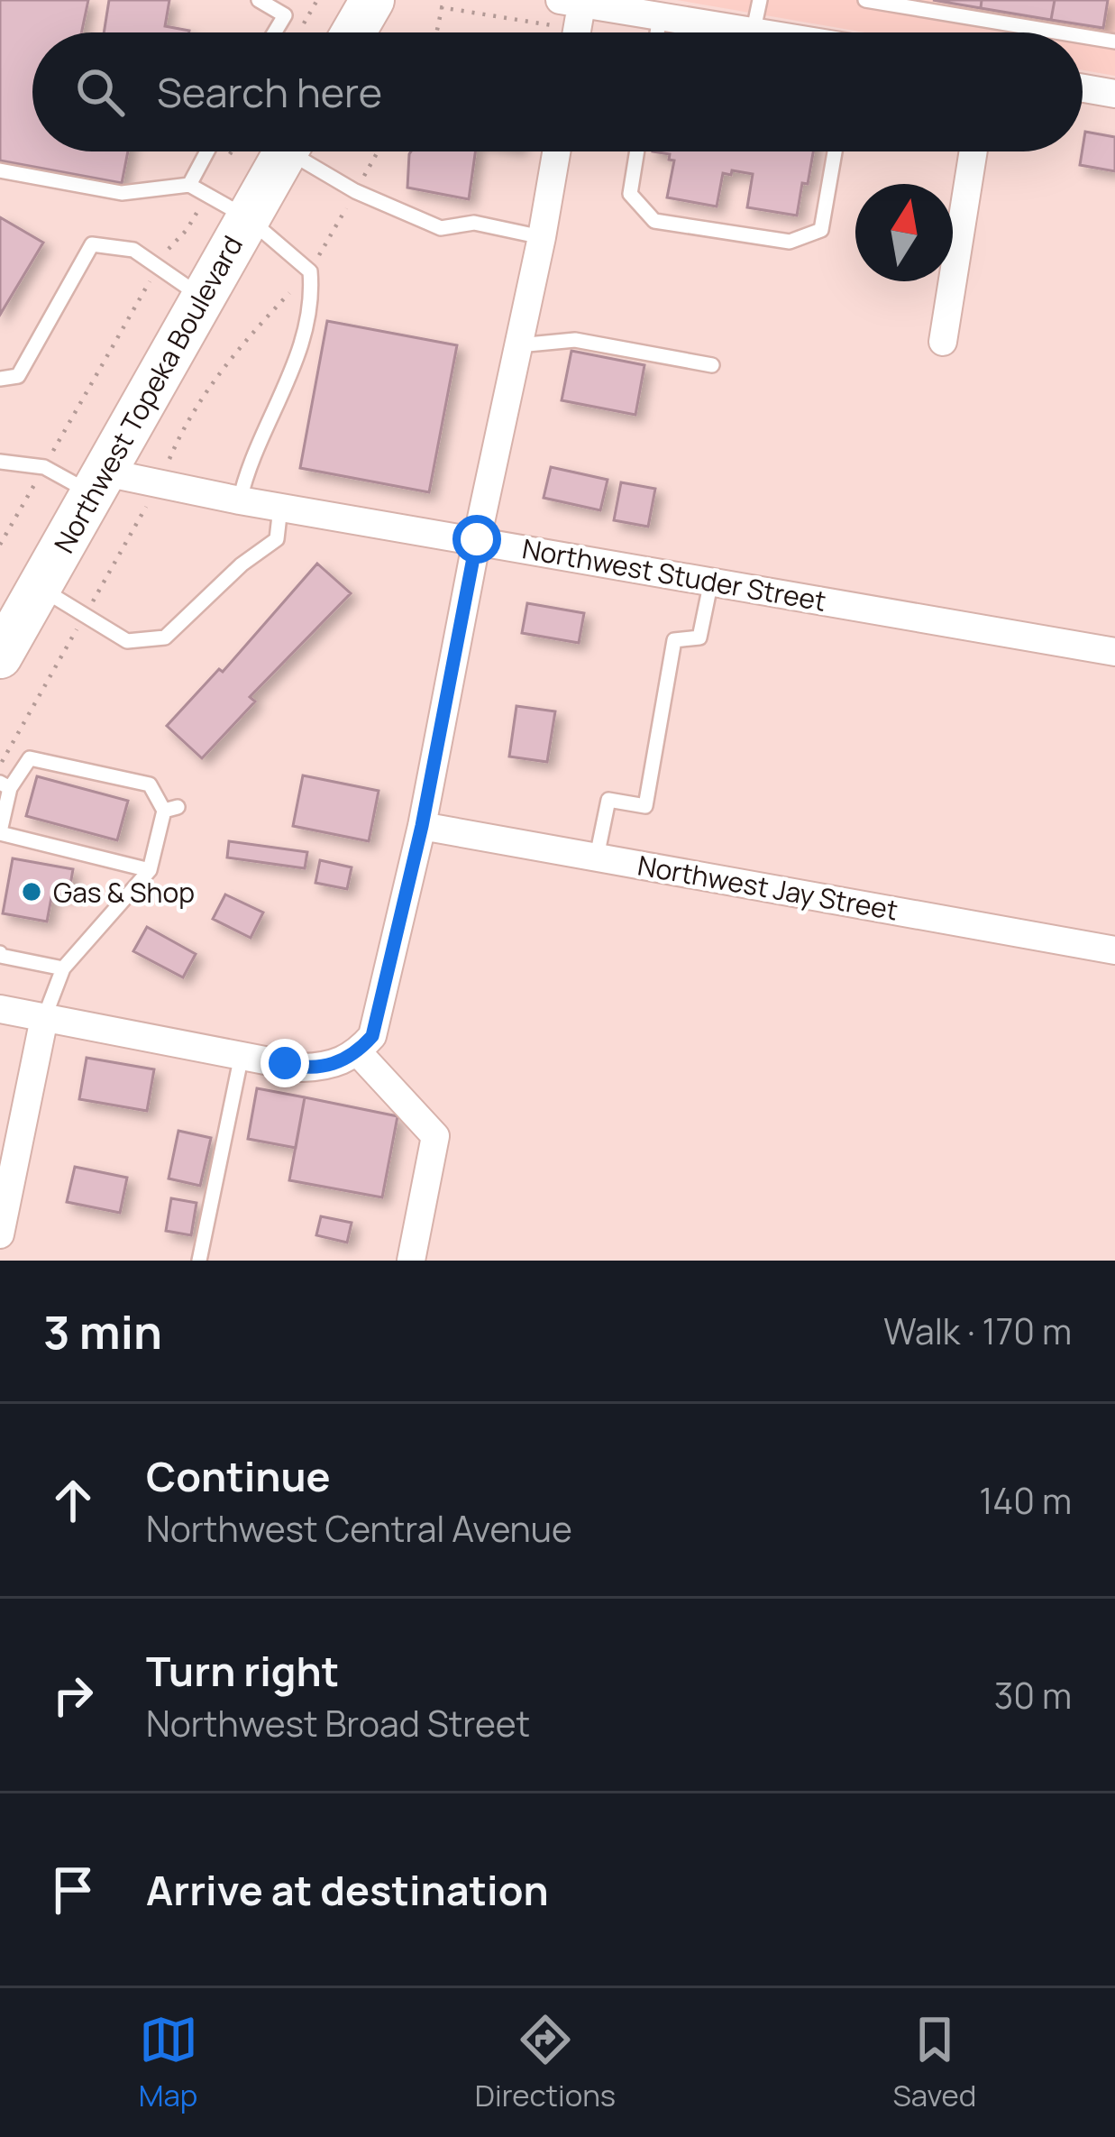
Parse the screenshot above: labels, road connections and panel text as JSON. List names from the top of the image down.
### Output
{
  "streets": {
    "main road": ["Northwest Topeka Boulevard"],
    "street": ["Northwest Studer Street", "Northwest Jay Street"]
  },
  "crossings": [
    ["Northwest Topeka Boulevard", "Northwest Studer Street"]
  ],
  "places": ["Gas & Shop"],
  "north": "top",
  "page": {
    "search": "Search here",
    "heading": ["3 min", "Walk · 170 m"],
    "list": [
      ["Continue", "Northwest Central Avenue", "140 m"],
      ["Turn right", "Northwest Broad Street", "30 m"],
      "Arrive at destination"
    ],
    "nav": ["Map", "Directions", "Saved"]
  }
}
